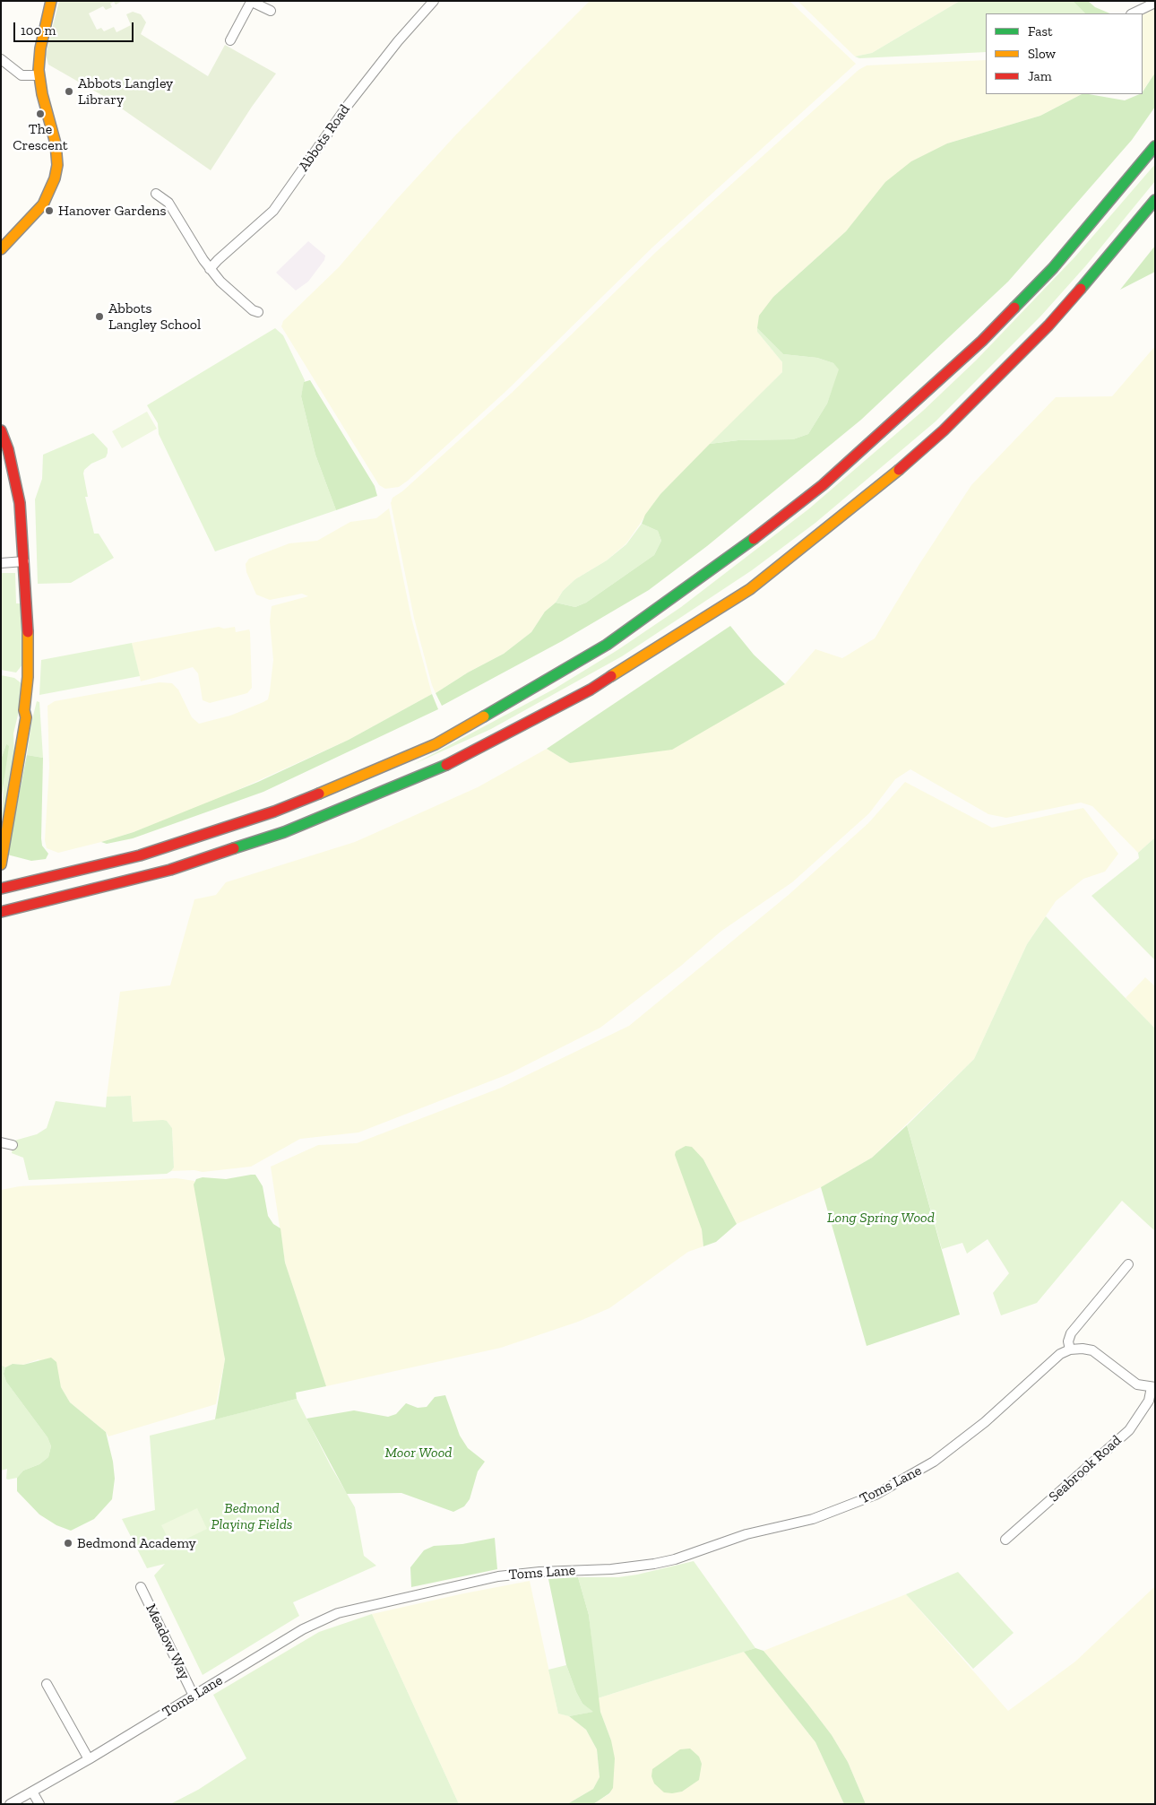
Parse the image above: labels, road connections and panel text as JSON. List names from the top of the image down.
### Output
{
  "streets": {
    "street": [
      "Abbots Road",
      "Seabrook Road",
      "Toms Lane",
      "Meadow Way"
    ]
  },
  "crossings": [
    ["Toms Lane", "Meadow Way"]
  ],
  "parks": ["Long Spring Wood", "Moor Wood", "Bedmond Playing Fields"],
  "places": [
    "Abbots Langley Library",
    "The Crescent",
    "Hanover Gardens",
    "Abbots Langley School",
    "Bedmond Academy"
  ],
  "legend": ["Fast", "Slow", "Jam"],
  "scale_bar": "100 m"
}
